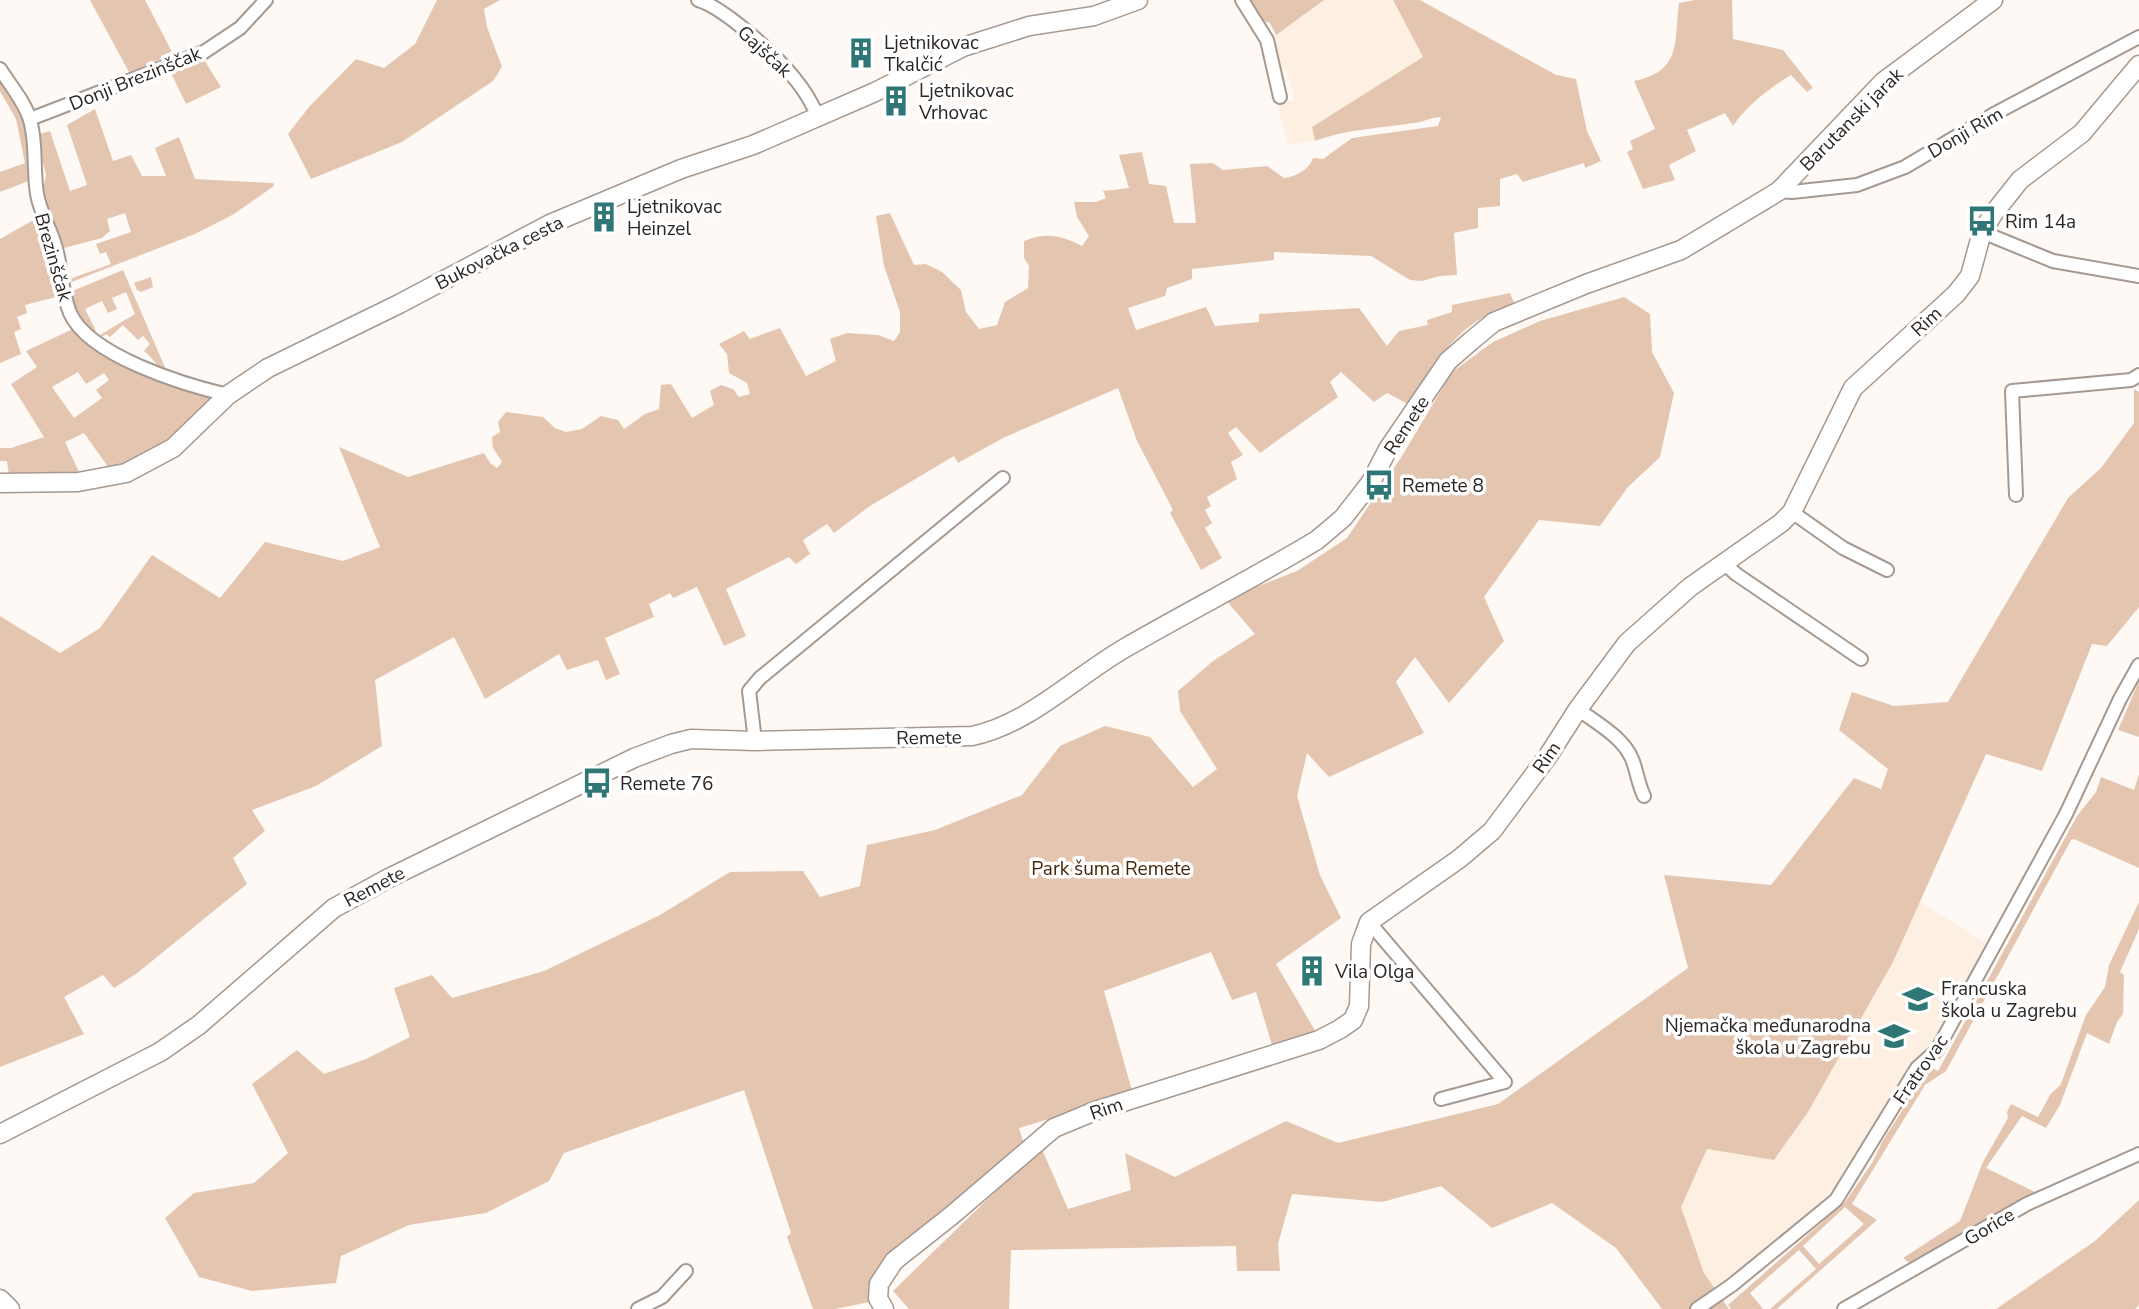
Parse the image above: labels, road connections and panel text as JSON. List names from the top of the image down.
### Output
{
  "streets": {
    "street": [
      "Gajščak",
      "Donji Brezinščak",
      "Barutanski jarak",
      "Donji Rim",
      "Bukovačka cesta",
      "Brezinščak",
      "Rim",
      "Remete",
      "Fratrovac",
      "Gorice"
    ]
  },
  "crossings": [
    ["Gajščak", "Bukovačka cesta"],
    ["Donji Brezinščak", "Brezinščak"],
    ["Barutanski jarak", "Donji Rim"],
    ["Barutanski jarak", "Remete"],
    ["Donji Rim", "Remete"],
    ["Bukovačka cesta", "Brezinščak"]
  ],
  "parks": ["Park šuma Remete"],
  "places": {
    "building": [
      "Ljetnikovac Tkalčić",
      "Ljetnikovac Vrhovac",
      "Ljetnikovac Heinzel",
      "Vila Olga"
    ],
    "bus stop": ["Rim 14a", "Remete 8", "Remete 76"],
    "school or university": ["Francuska škola u Zagrebu", "Njemačka međunarodna škola u Zagrebu"]
  }
}
